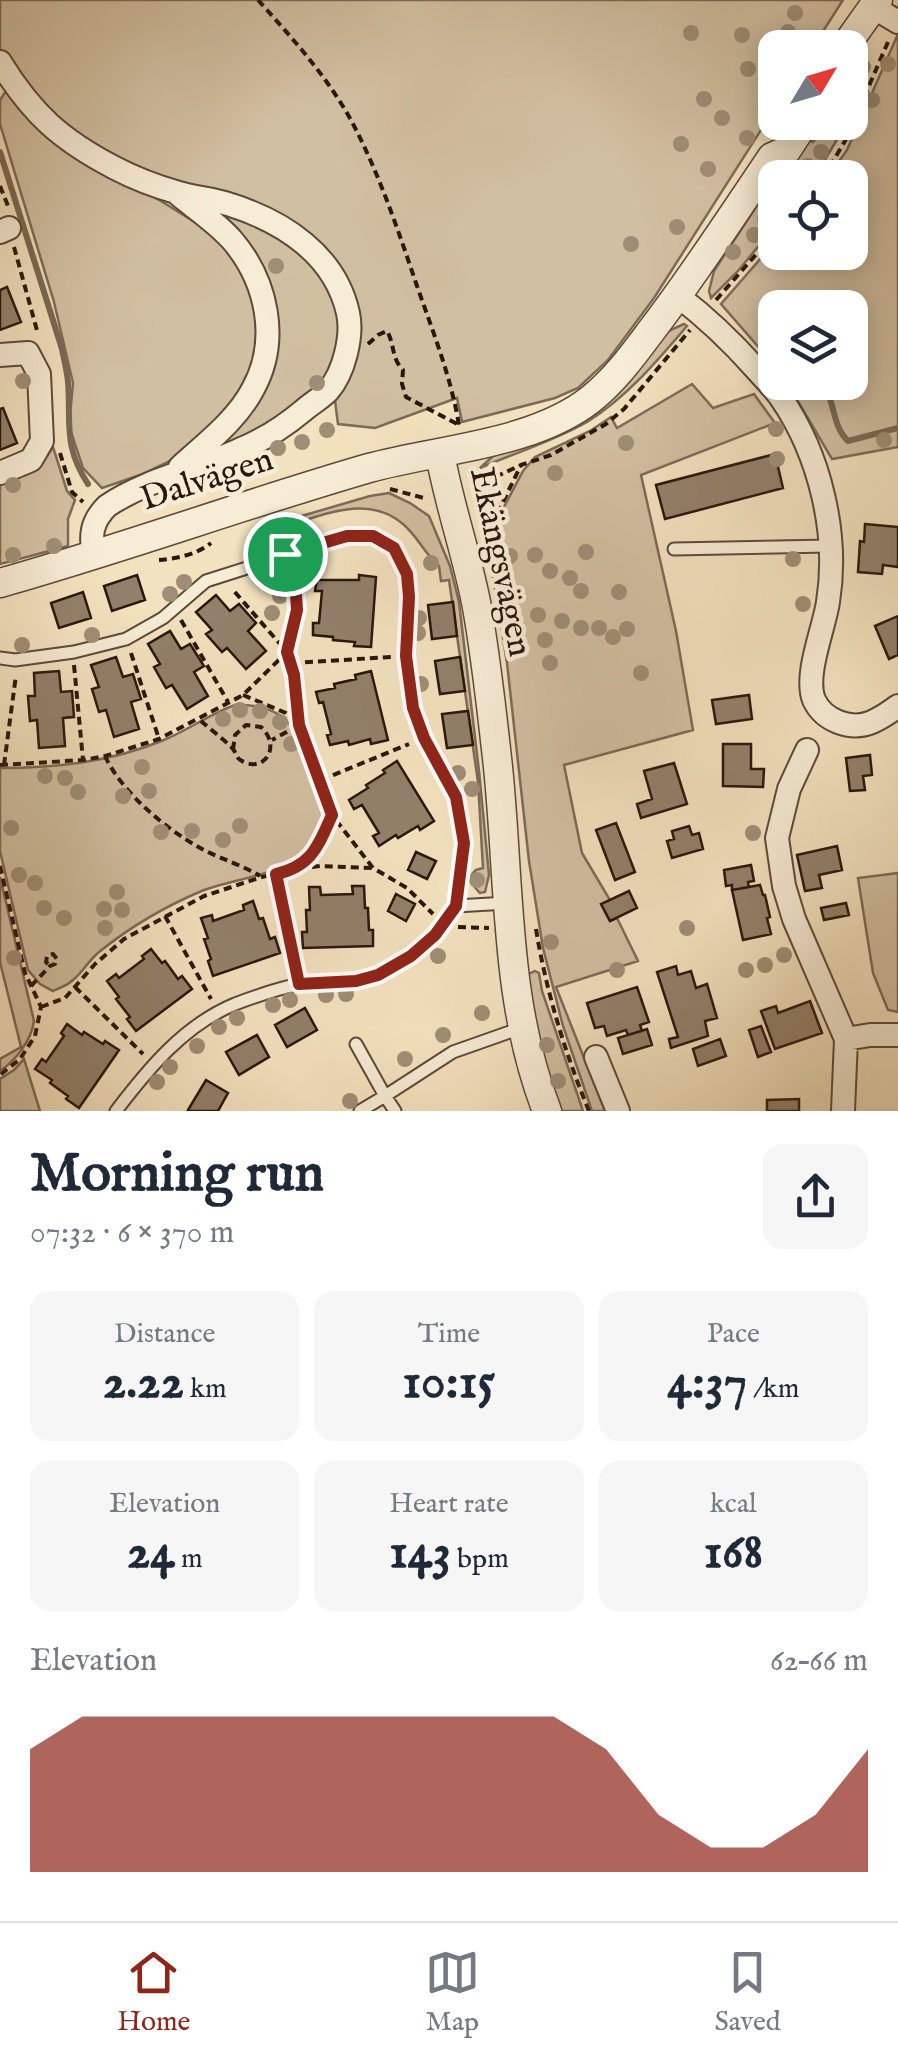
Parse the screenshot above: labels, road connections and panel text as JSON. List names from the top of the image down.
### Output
{
  "streets": {
    "street": ["Dalvägen", "Ekängsvägen"]
  },
  "crossings": [
    ["Dalvägen", "Ekängsvägen"]
  ],
  "north": "top right",
  "page": {
    "heading": ["Morning run", "07:32 · 6 × 370 m"],
    "stats": [
      ["Distance", "2.22 km"],
      ["Time", "10:15"],
      ["Pace", "4:37 /km"],
      ["Elevation", "24 m"],
      ["Heart rate", "143 bpm"],
      ["kcal", "168"]
    ],
    "chart": ["Elevation", "62–66 m"],
    "tabs": ["Home", "Map", "Saved"]
  }
}
